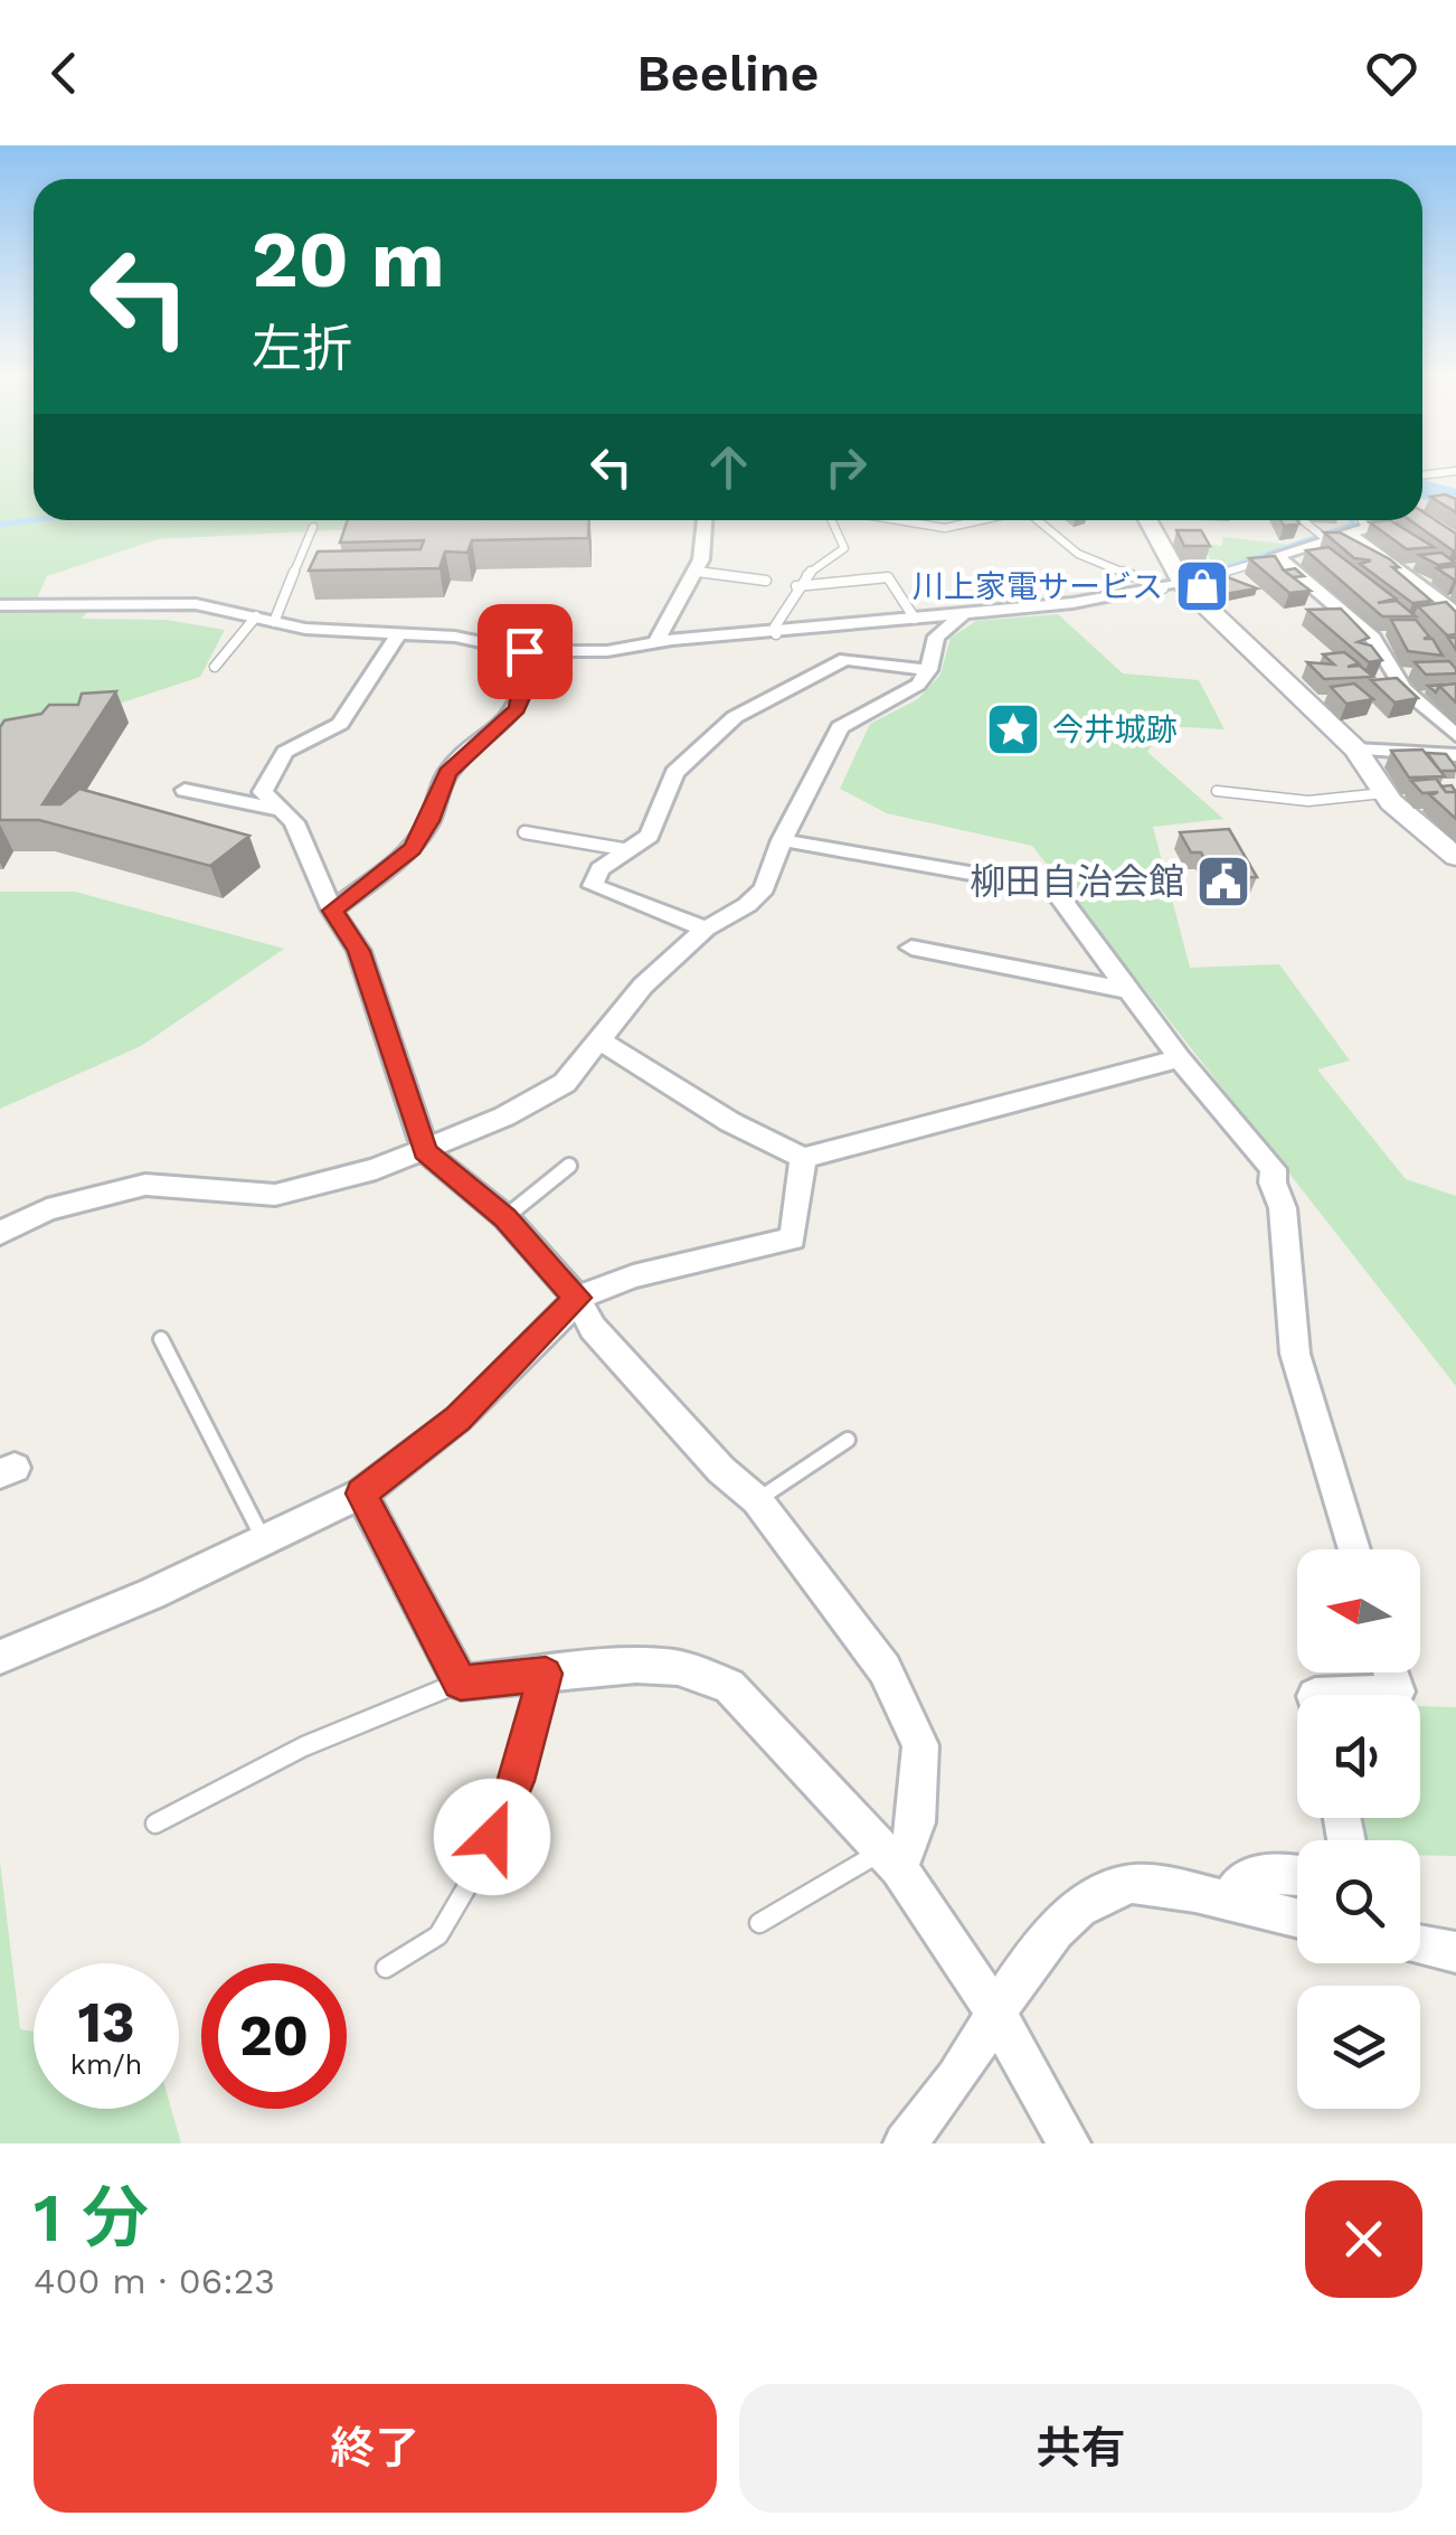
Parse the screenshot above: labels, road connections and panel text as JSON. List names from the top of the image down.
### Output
{
  "places": {
    "shop": ["川上家電サービス"],
    "place": ["今井城跡"],
    "public building": ["柳田自治会館"]
  },
  "north": "left",
  "page": {
    "header": "Beeline",
    "turn": ["20 m", "左折"],
    "speed": "13 km/h",
    "limit": "20",
    "heading": ["1 分", "400 m · 06:23"],
    "buttons": ["終了", "共有"]
  }
}
